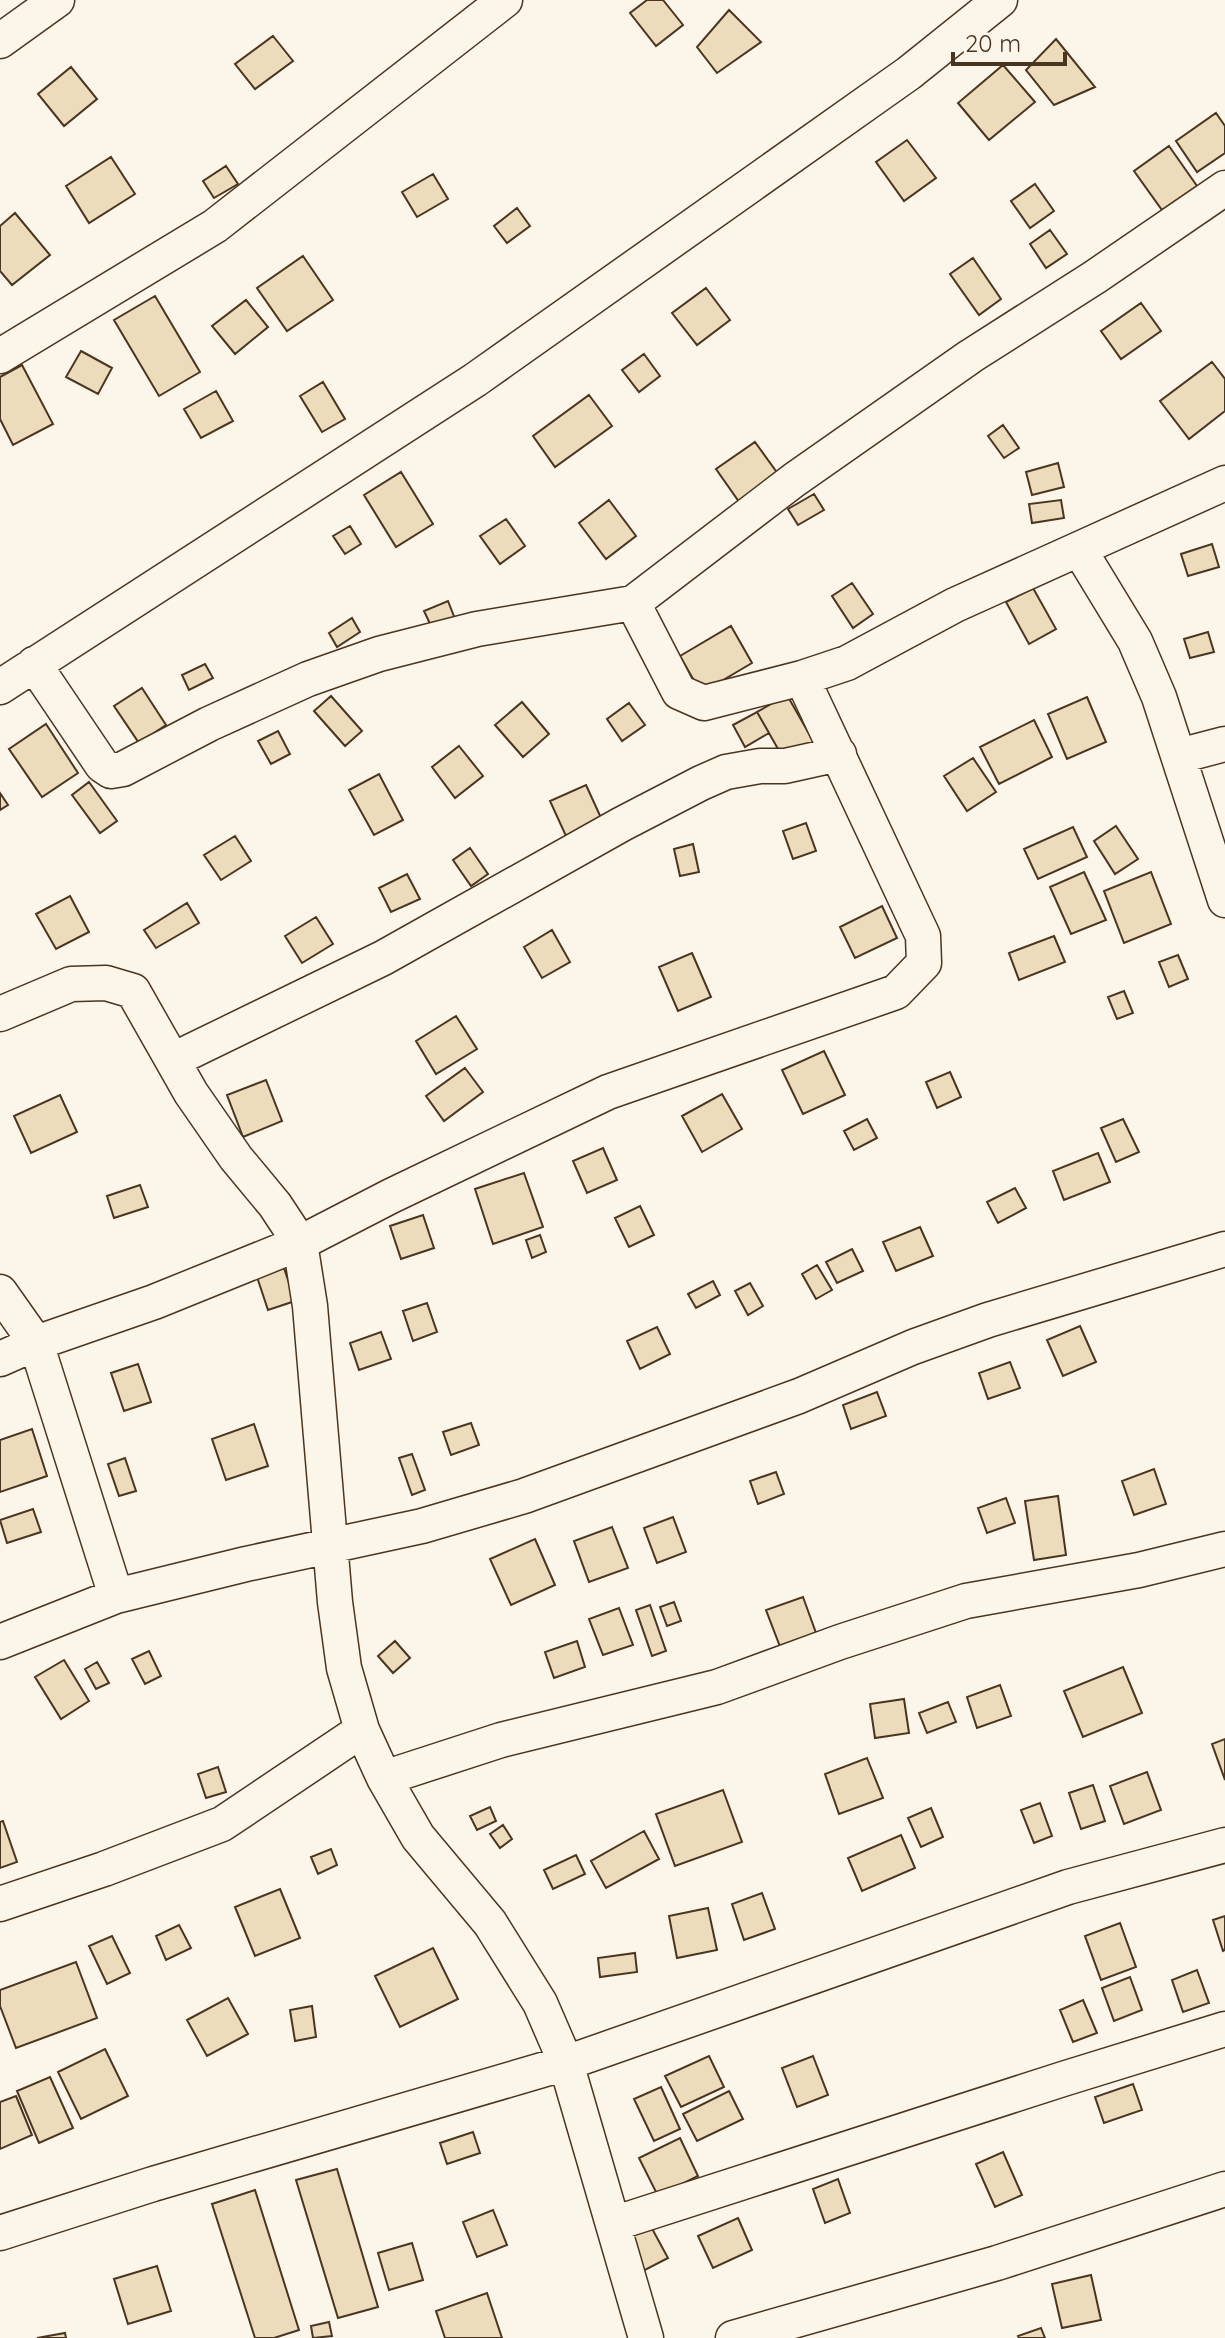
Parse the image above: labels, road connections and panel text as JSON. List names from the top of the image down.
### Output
{
  "scale_bar": "20 m"
}
